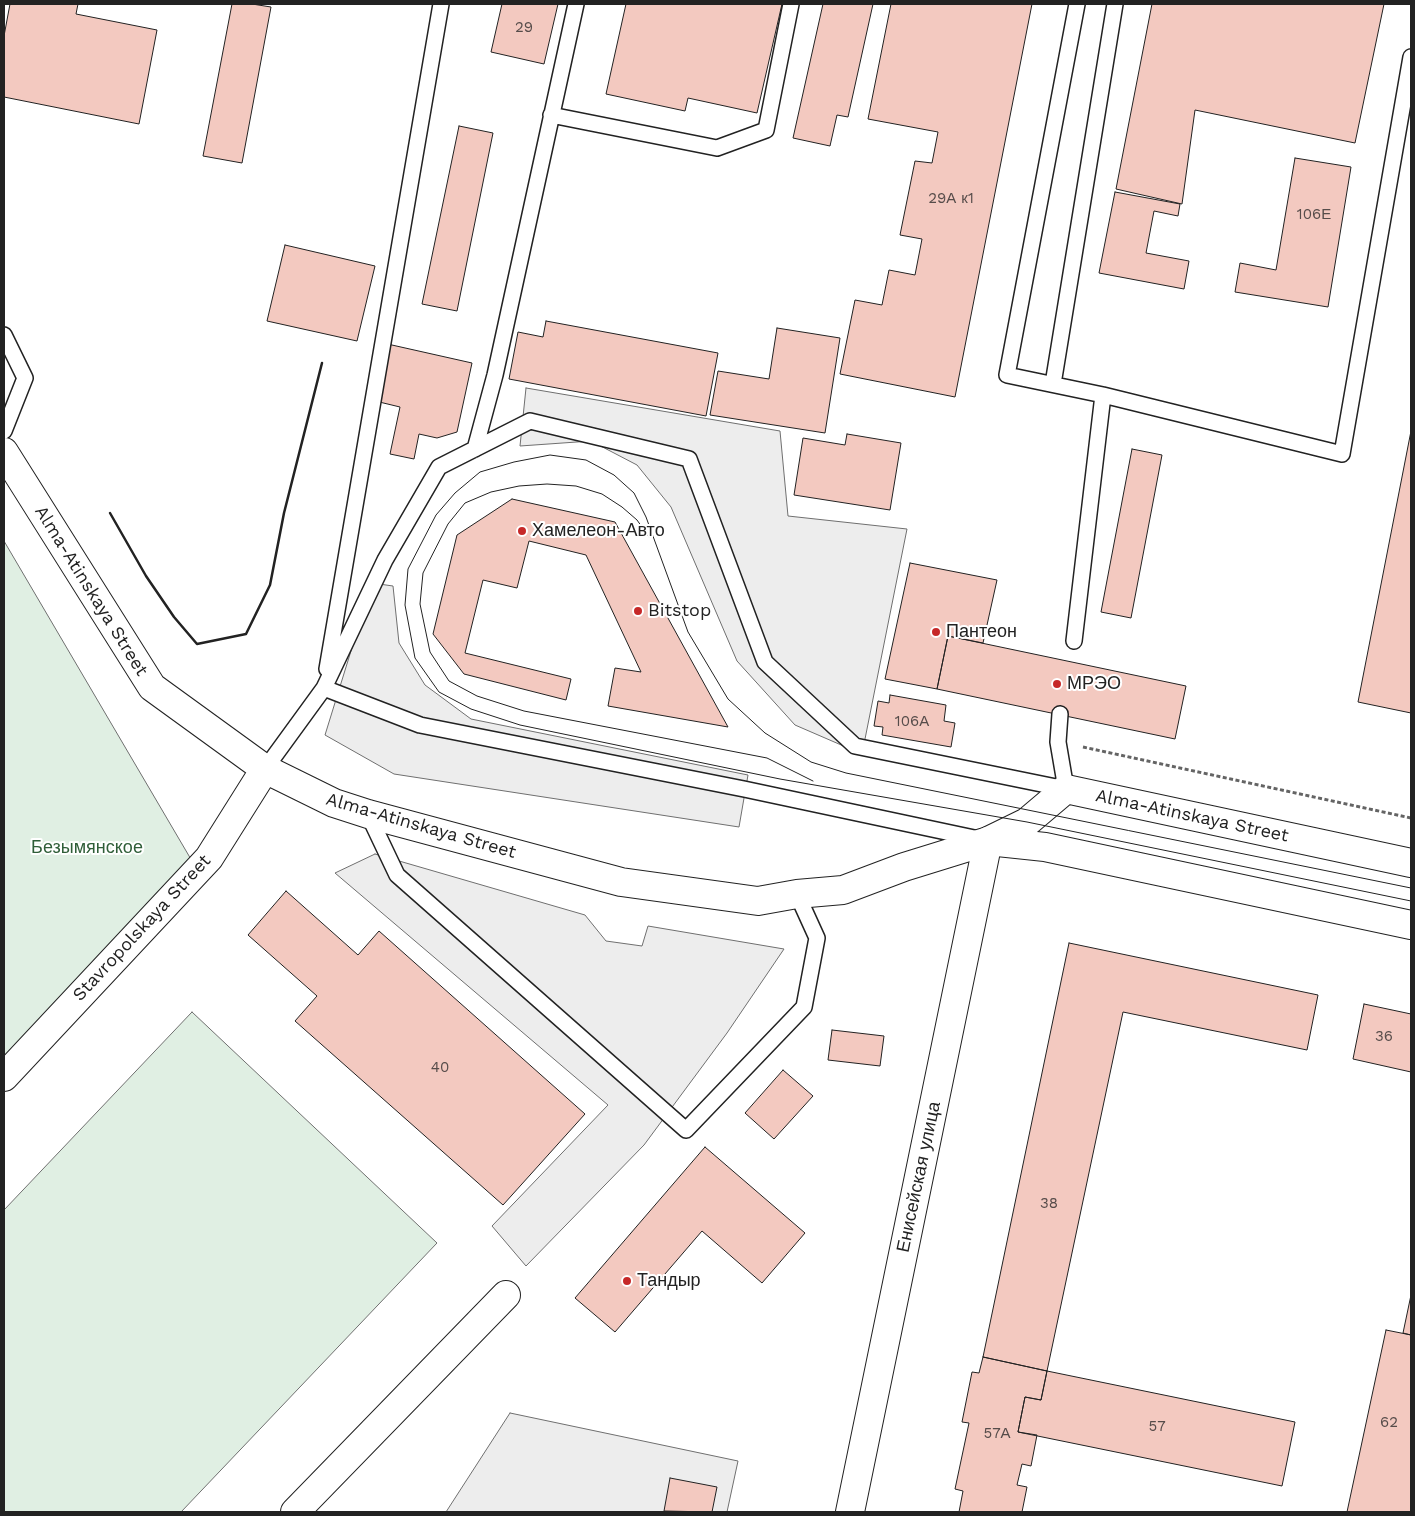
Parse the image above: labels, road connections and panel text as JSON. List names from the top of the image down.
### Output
{
  "streets": {
    "street": ["Alma-Atinskaya Street", "Stavropolskaya Street", "Енисейская улица"]
  },
  "crossings": [
    ["Alma-Atinskaya Street", "Stavropolskaya Street"],
    ["Alma-Atinskaya Street", "Енисейская улица"]
  ],
  "parks": ["Безымянское"],
  "places": [
    "Хамелеон-Авто",
    "Bitstop",
    "Пантеон",
    "МРЭО",
    "Тандыр"
  ],
  "house_numbers": [
    "29",
    "29А к1",
    "106Е",
    "106А",
    "36",
    "40",
    "38",
    "62",
    "57",
    "57А"
  ]
}
